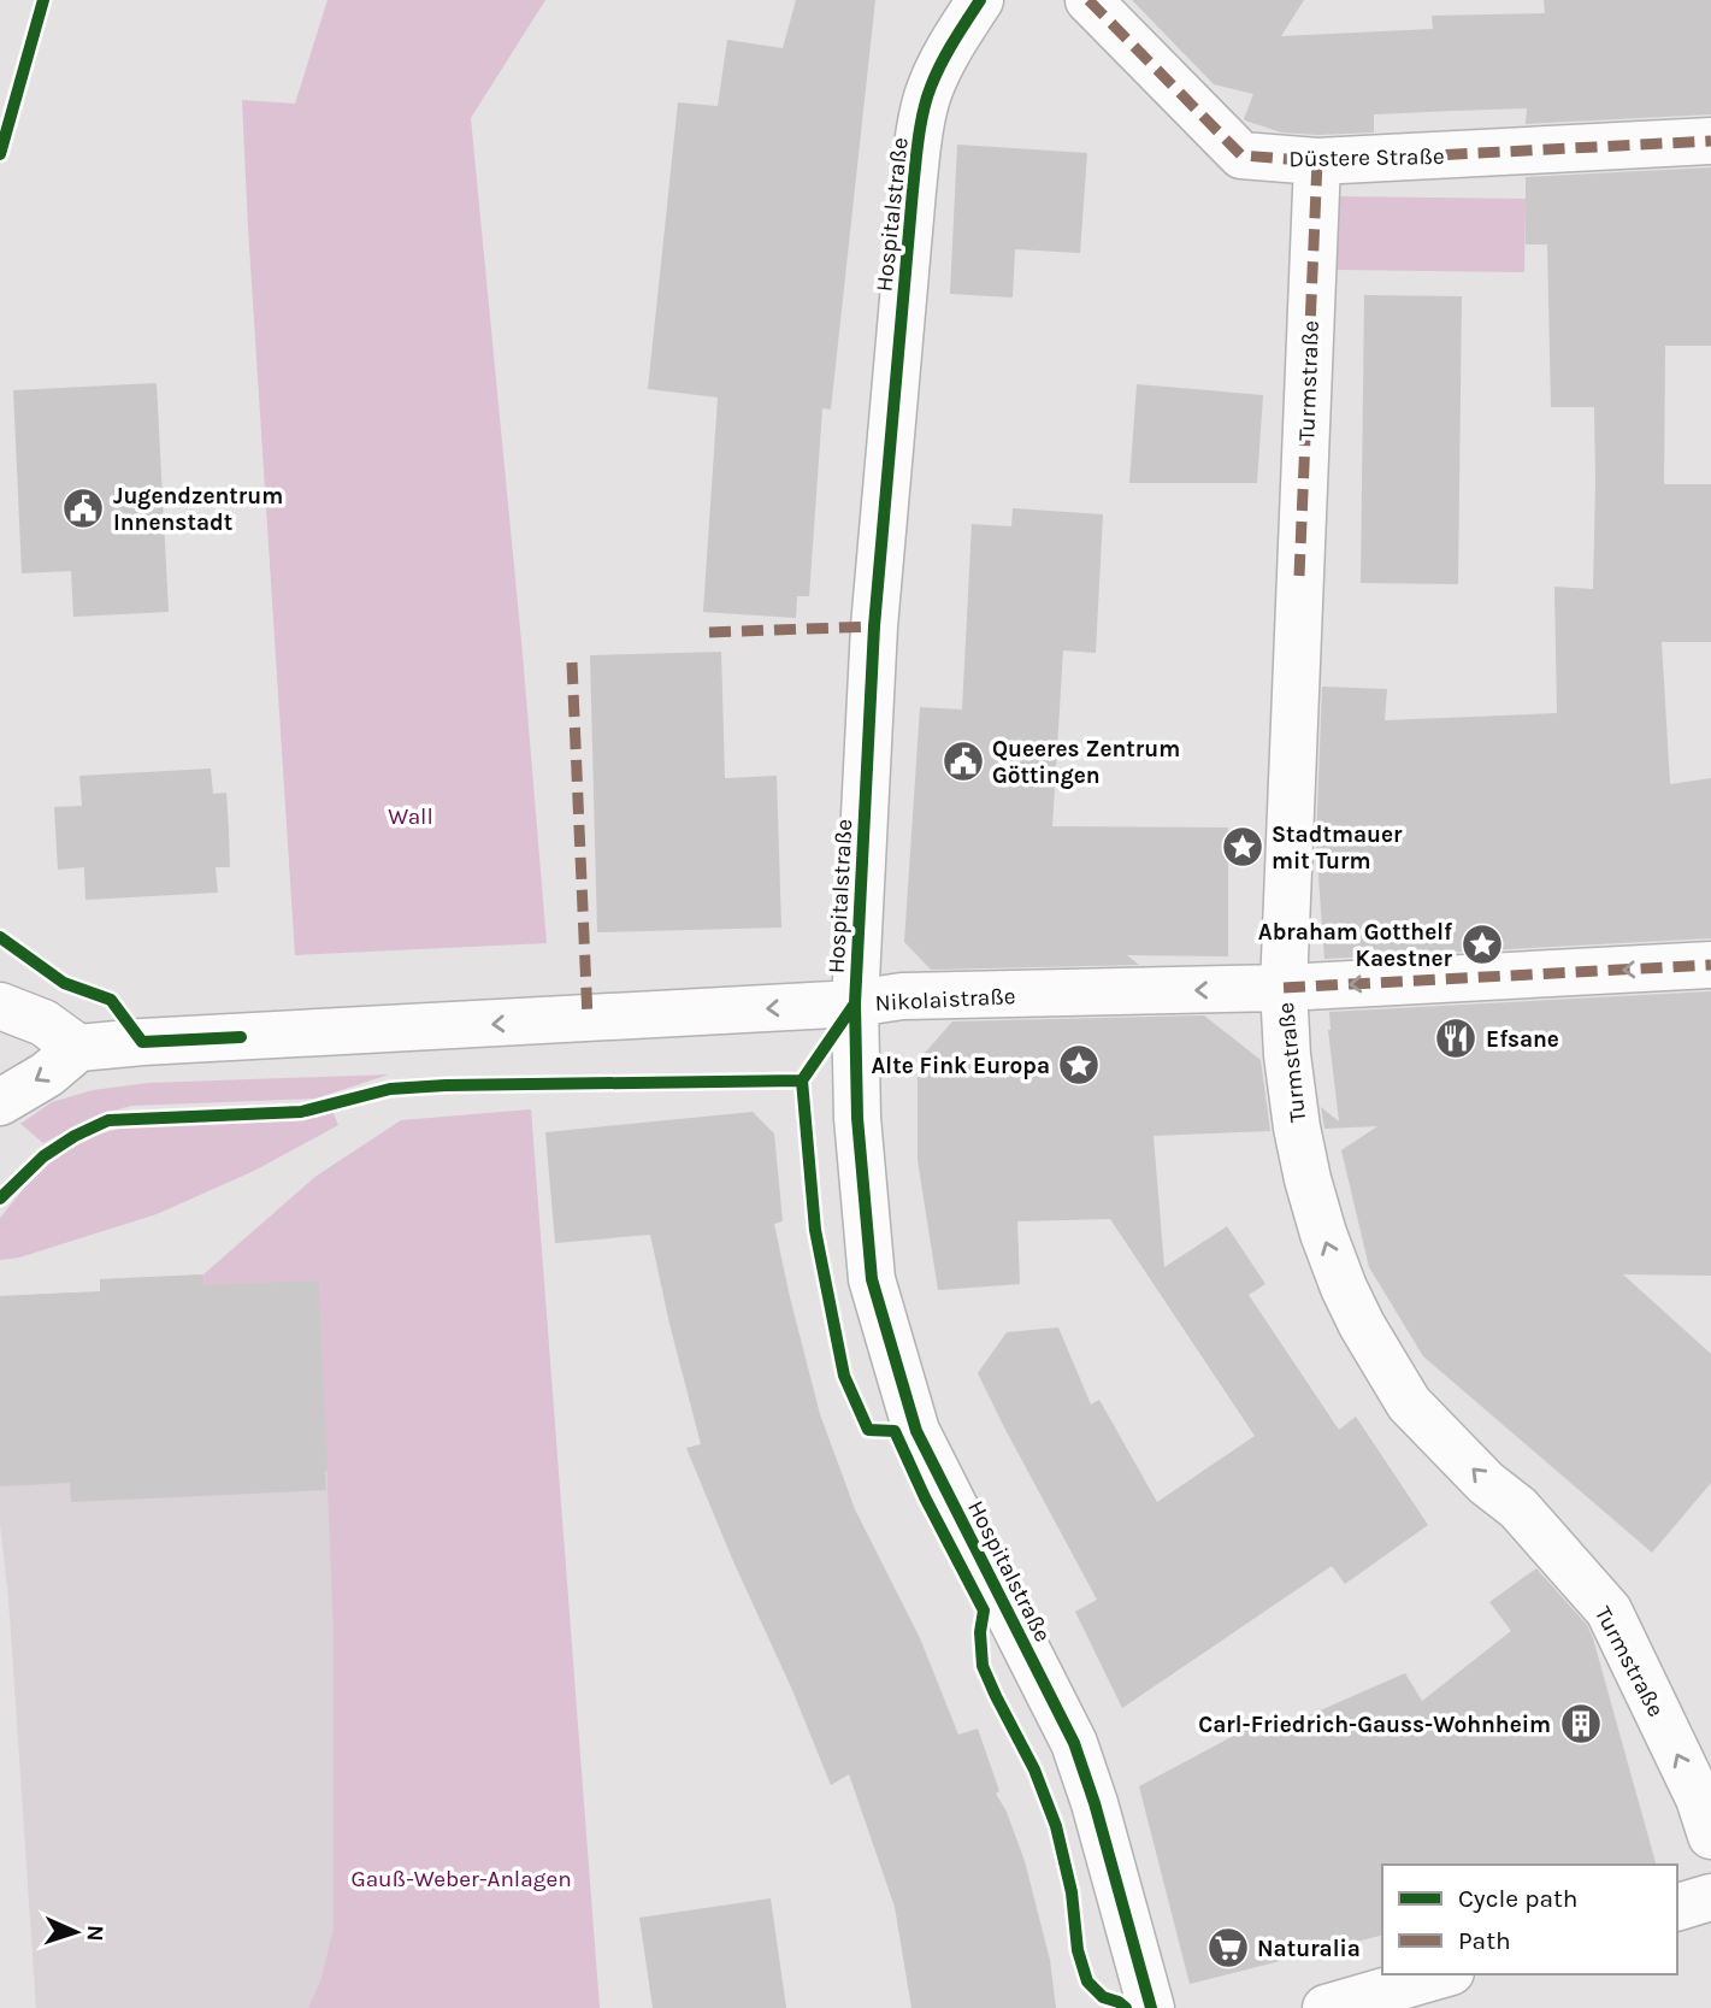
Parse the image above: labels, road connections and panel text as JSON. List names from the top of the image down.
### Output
{
  "streets": {
    "street": [
      "Düstere Straße",
      "Hospitalstraße",
      "Turmstraße",
      "Nikolaistraße"
    ]
  },
  "crossings": [
    ["Düstere Straße", "Turmstraße"],
    ["Hospitalstraße", "Nikolaistraße"],
    ["Turmstraße", "Nikolaistraße"]
  ],
  "one_way": ["Turmstraße", "Nikolaistraße"],
  "parks": ["Wall", "Gauß-Weber-Anlagen"],
  "places": {
    "public building": ["Jugendzentrum Innenstadt", "Queeres Zentrum Göttingen"],
    "place": ["Stadtmauer mit Turm", "Abraham Gotthelf Kaestner", "Alte Fink Europa"],
    "restaurant": ["Efsane"],
    "building": ["Carl-Friedrich-Gauss-Wohnheim"],
    "supermarket": ["Naturalia"]
  },
  "legend": ["Cycle path", "Path"],
  "north": "right"
}
